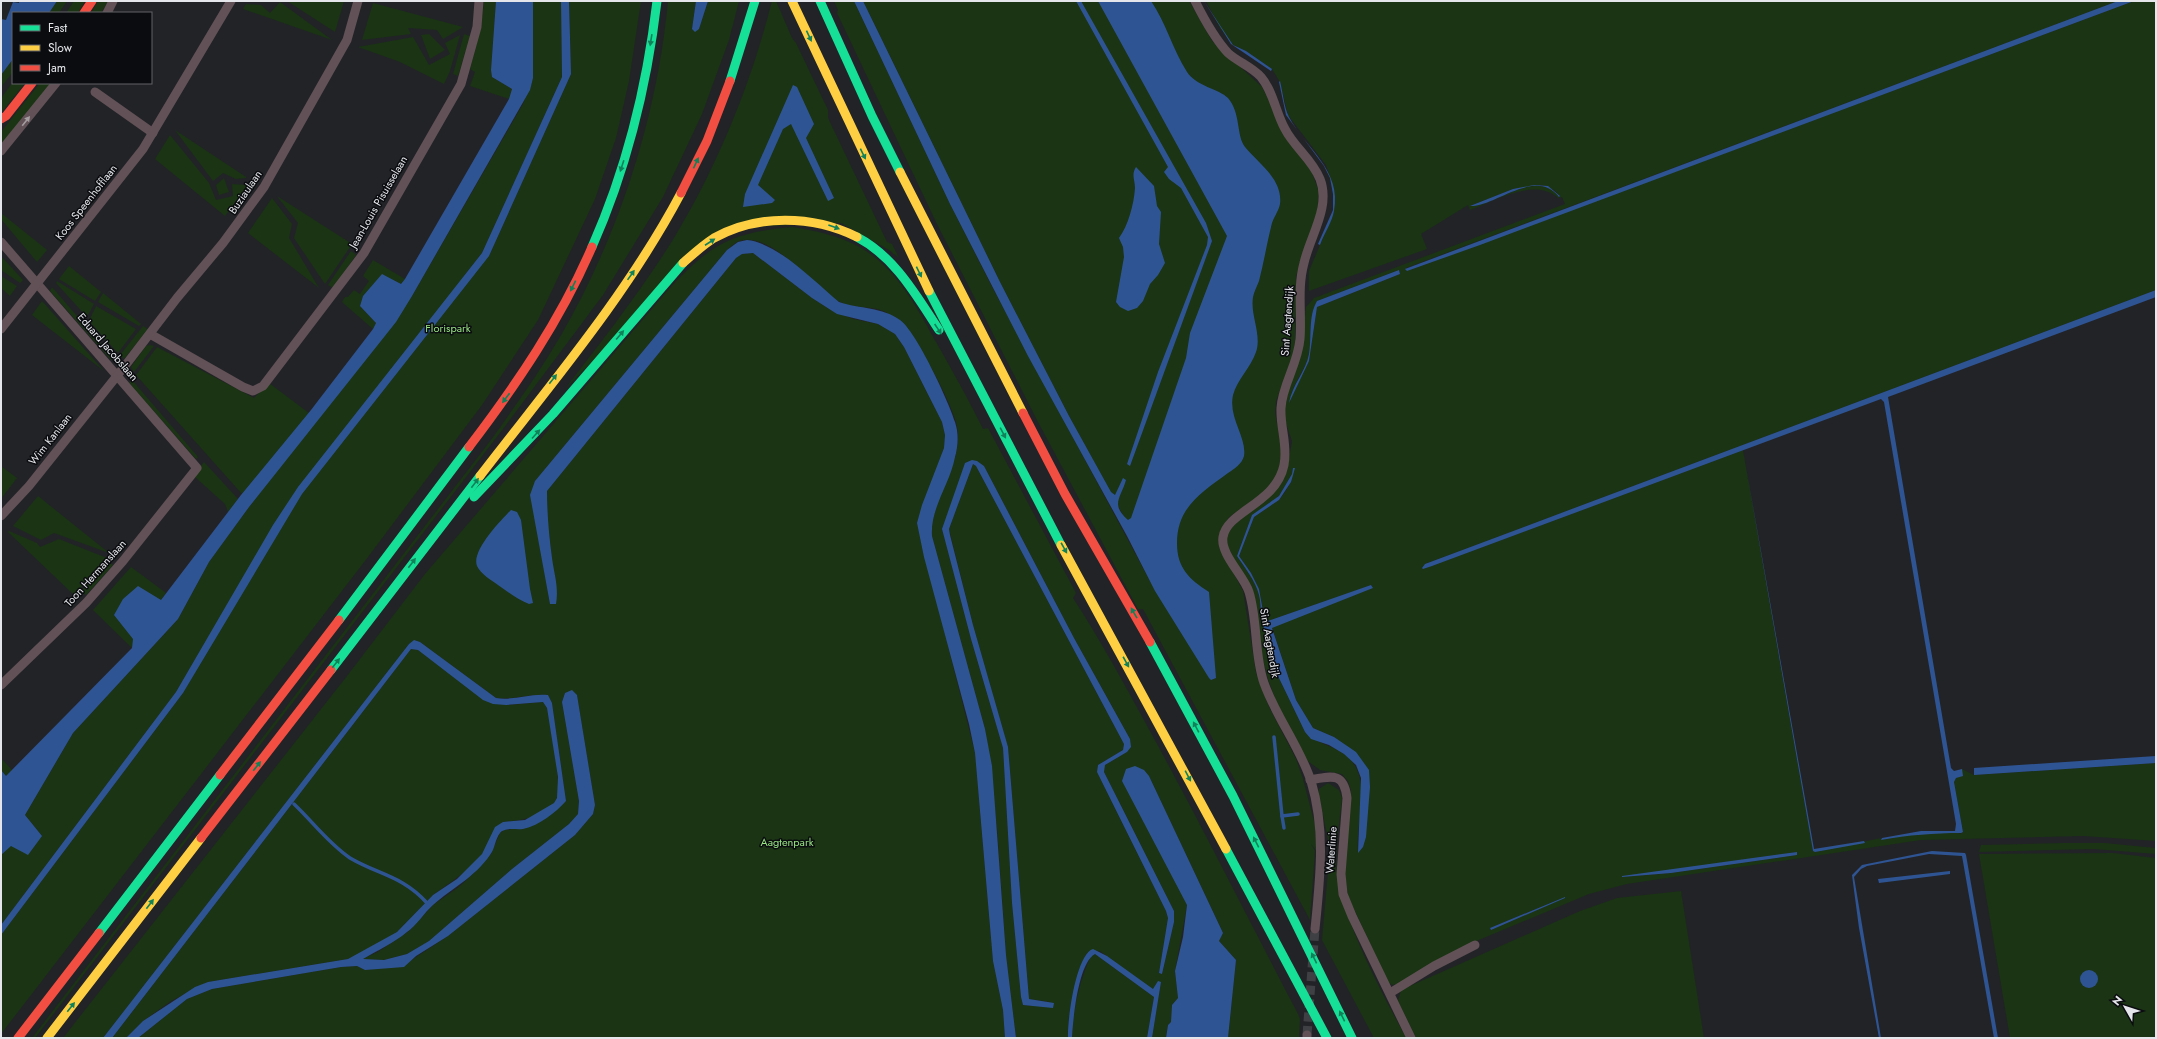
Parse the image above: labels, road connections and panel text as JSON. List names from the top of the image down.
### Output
{
  "streets": {
    "street": [
      "Buziaulaan",
      "Koos Speenhofflaan",
      "Jean-Louis Pisuisselaan",
      "Sint Aagtendijk",
      "Eduard Jacobslaan",
      "Wim Kanlaan",
      "Toon Hermanslaan",
      "Waterlinie"
    ]
  },
  "crossings": [
    ["Buziaulaan", "Jean-Louis Pisuisselaan"],
    ["Buziaulaan", "Eduard Jacobslaan"],
    ["Buziaulaan", "Wim Kanlaan"],
    ["Koos Speenhofflaan", "Eduard Jacobslaan"],
    ["Sint Aagtendijk", "Waterlinie"],
    ["Eduard Jacobslaan", "Wim Kanlaan"],
    ["Eduard Jacobslaan", "Toon Hermanslaan"]
  ],
  "parks": ["Florispark", "Aagtenpark"],
  "legend": ["Fast", "Slow", "Jam"],
  "north": "top left"
}
